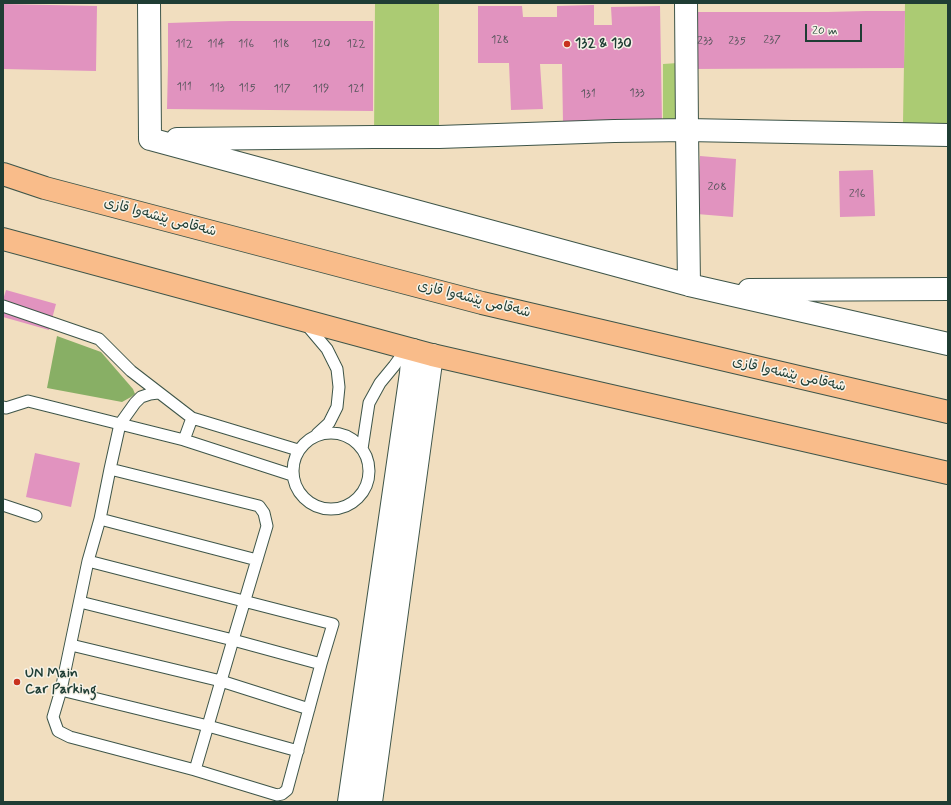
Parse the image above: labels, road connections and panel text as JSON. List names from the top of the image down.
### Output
{
  "streets": {
    "highway": ["شەقامی پێشەوا قازی"]
  },
  "places": ["132 & 130", "UN Main Car Parking"],
  "house_numbers": [
    "128",
    "237",
    "233",
    "235",
    "112",
    "114",
    "116",
    "118",
    "120",
    "122",
    "111",
    "113",
    "115",
    "117",
    "119",
    "121",
    "133",
    "131",
    "208",
    "216"
  ],
  "scale_bar": "20 m"
}
